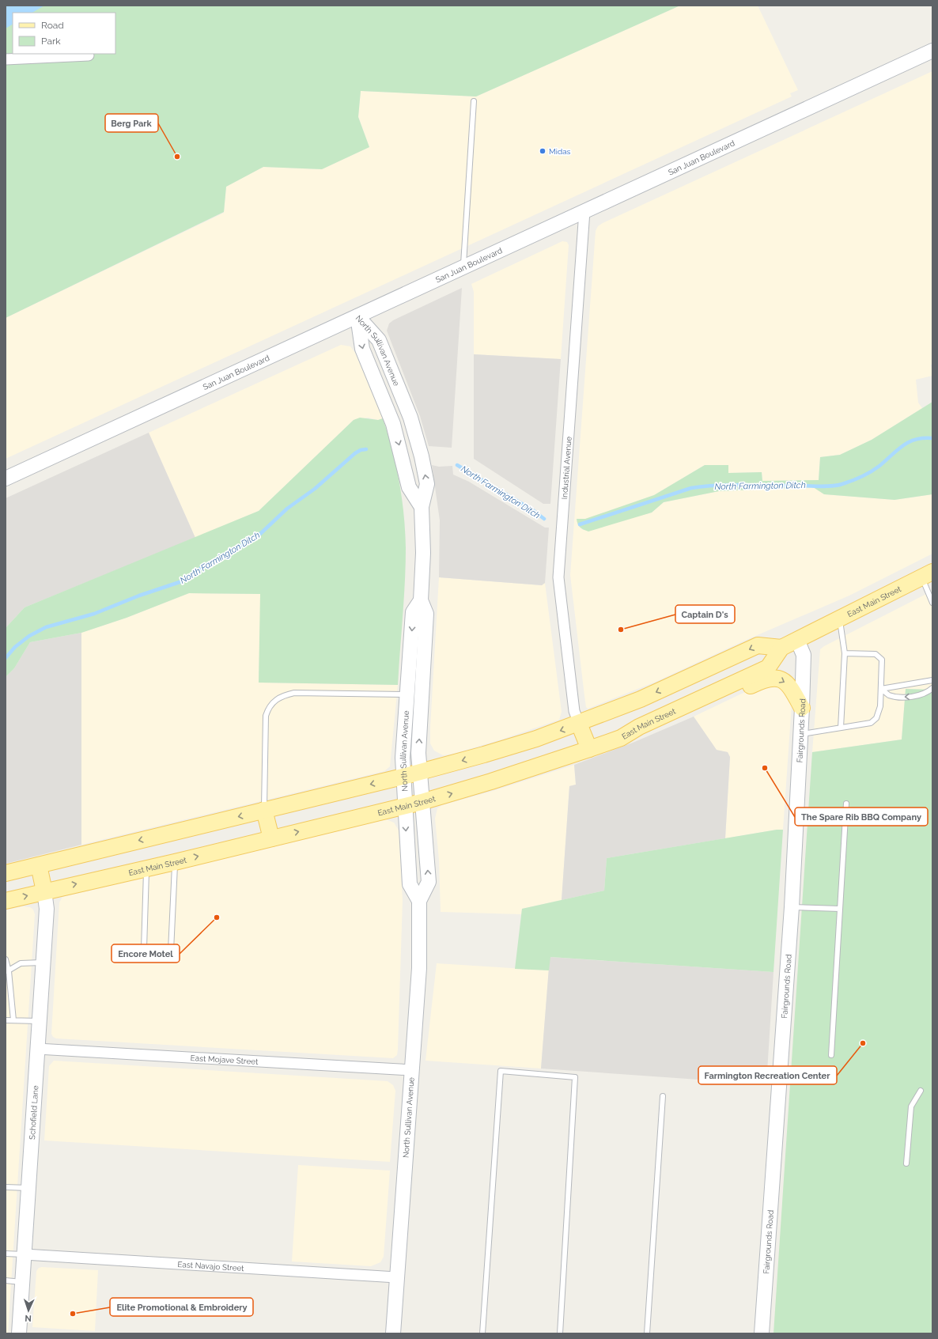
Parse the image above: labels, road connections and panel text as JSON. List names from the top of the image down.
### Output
{
  "streets": {
    "main road": [
      "San Juan Boulevard",
      "North Sullivan Avenue",
      "East Main Street",
      "Fairgrounds Road",
      "Schofield Lane"
    ],
    "street": ["Industrial Avenue", "East Mojave Street", "East Navajo Street"]
  },
  "crossings": [
    ["San Juan Boulevard", "North Sullivan Avenue"],
    ["San Juan Boulevard", "Industrial Avenue"],
    ["North Sullivan Avenue", "East Main Street"],
    ["North Sullivan Avenue", "East Mojave Street"],
    ["North Sullivan Avenue", "East Navajo Street"],
    ["East Main Street", "Fairgrounds Road"],
    ["East Main Street", "Schofield Lane"],
    ["East Mojave Street", "Schofield Lane"],
    ["Schofield Lane", "East Navajo Street"]
  ],
  "water": ["North Farmington Ditch"],
  "places": [
    "Midas",
    "Berg Park",
    "Captain D's",
    "The Spare Rib BBQ Company",
    "Encore Motel",
    "Farmington Recreation Center",
    "Elite Promotional & Embroidery"
  ],
  "legend": ["Road", "Park"],
  "north": "bottom"
}
